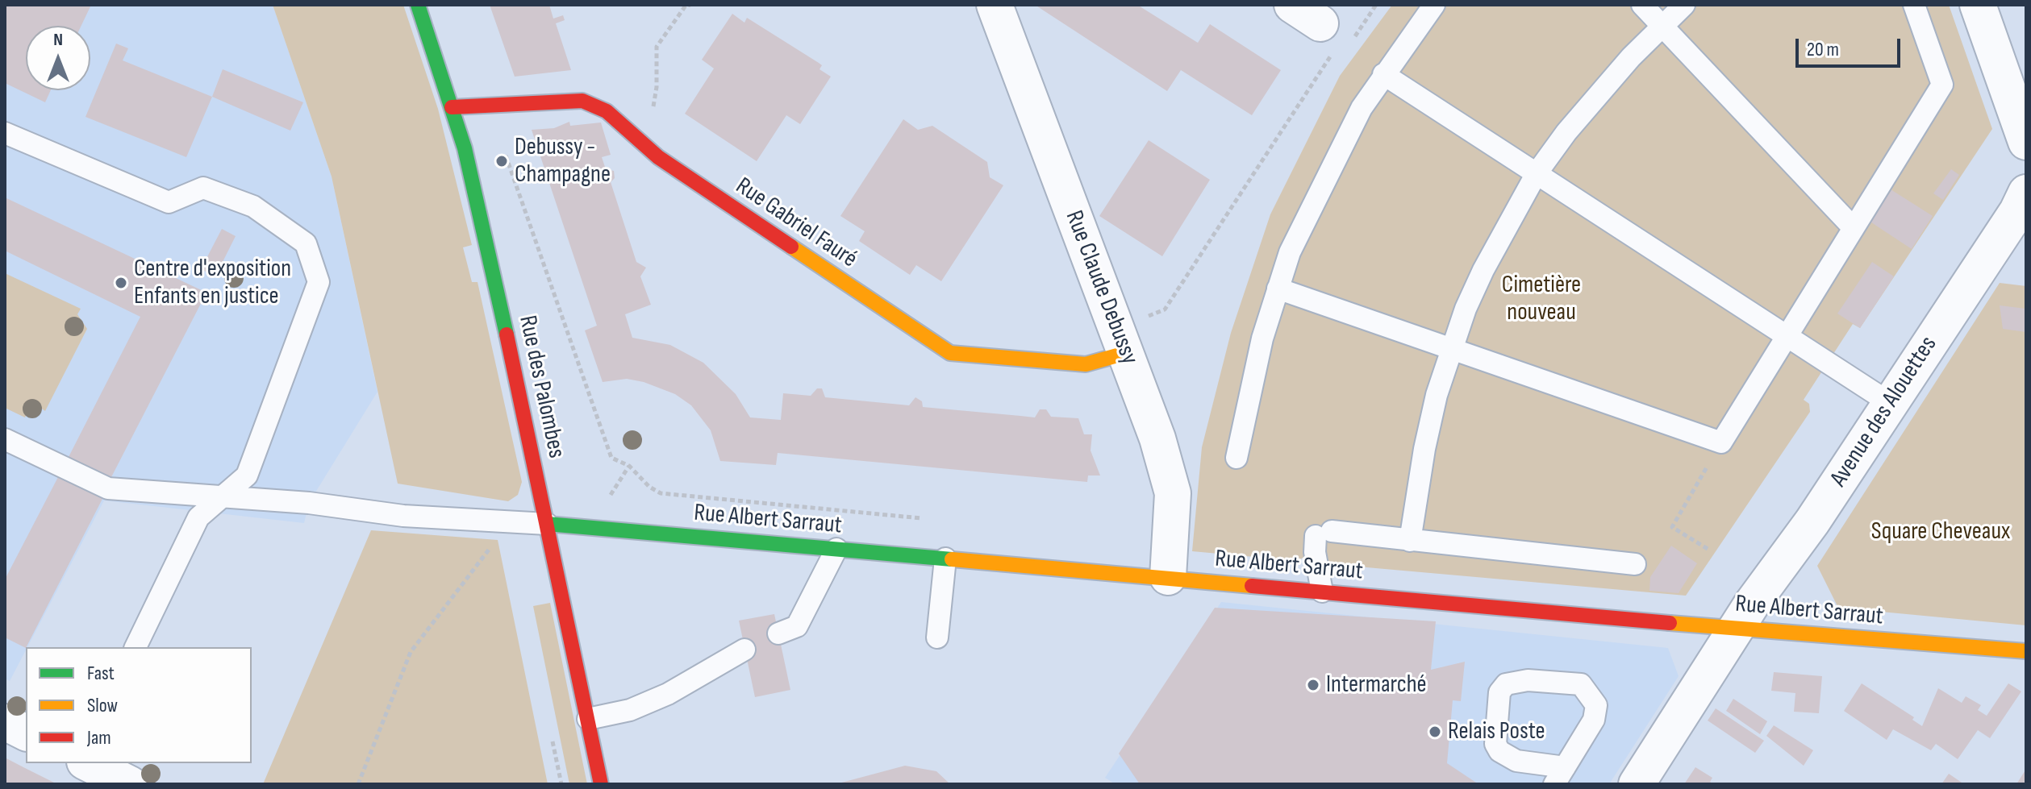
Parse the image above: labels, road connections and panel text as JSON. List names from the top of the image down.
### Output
{
  "streets": {
    "street": [
      "Rue Gabriel Fauré",
      "Rue Claude Debussy",
      "Rue des Palombes",
      "Avenue des Alouettes",
      "Rue Albert Sarraut"
    ]
  },
  "crossings": [
    ["Rue Gabriel Fauré", "Rue Claude Debussy"],
    ["Rue Gabriel Fauré", "Rue des Palombes"],
    ["Rue Claude Debussy", "Rue Albert Sarraut"],
    ["Rue des Palombes", "Rue Albert Sarraut"],
    ["Avenue des Alouettes", "Rue Albert Sarraut"]
  ],
  "parks": ["Cimetière nouveau", "Square Cheveaux"],
  "places": [
    "Debussy - Champagne",
    "Centre d'exposition Enfants en justice",
    "Intermarché",
    "Relais Poste"
  ],
  "legend": ["Fast", "Slow", "Jam"],
  "scale_bar": "20 m",
  "north": "top"
}
